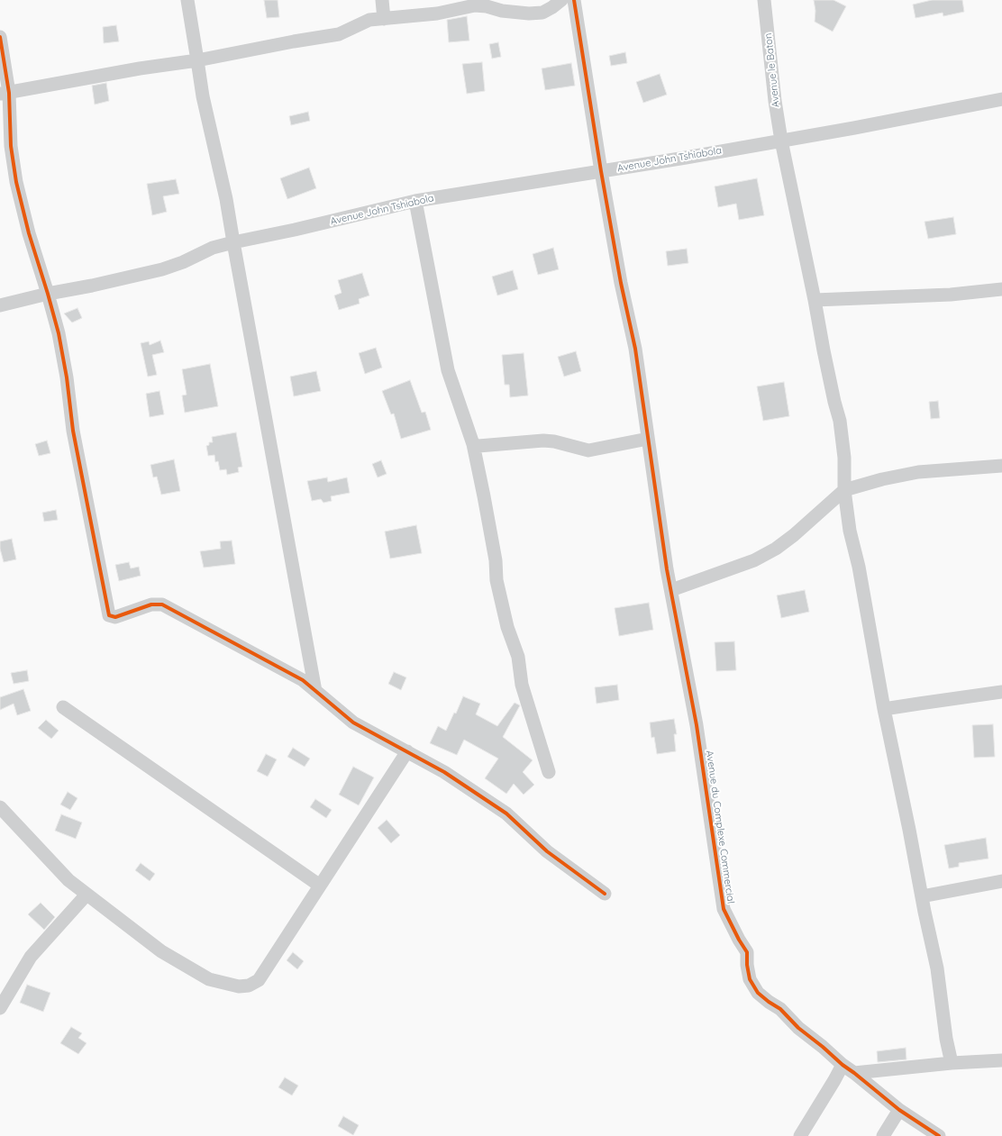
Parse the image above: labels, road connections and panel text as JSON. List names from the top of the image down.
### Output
{
  "streets": {
    "street": ["Avenue le Baton", "Avenue John Tshiabola", "Avenue du Complexe Commercial"]
  },
  "crossings": [
    ["Avenue le Baton", "Avenue John Tshiabola"],
    ["Avenue John Tshiabola", "Avenue du Complexe Commercial"]
  ]
}
